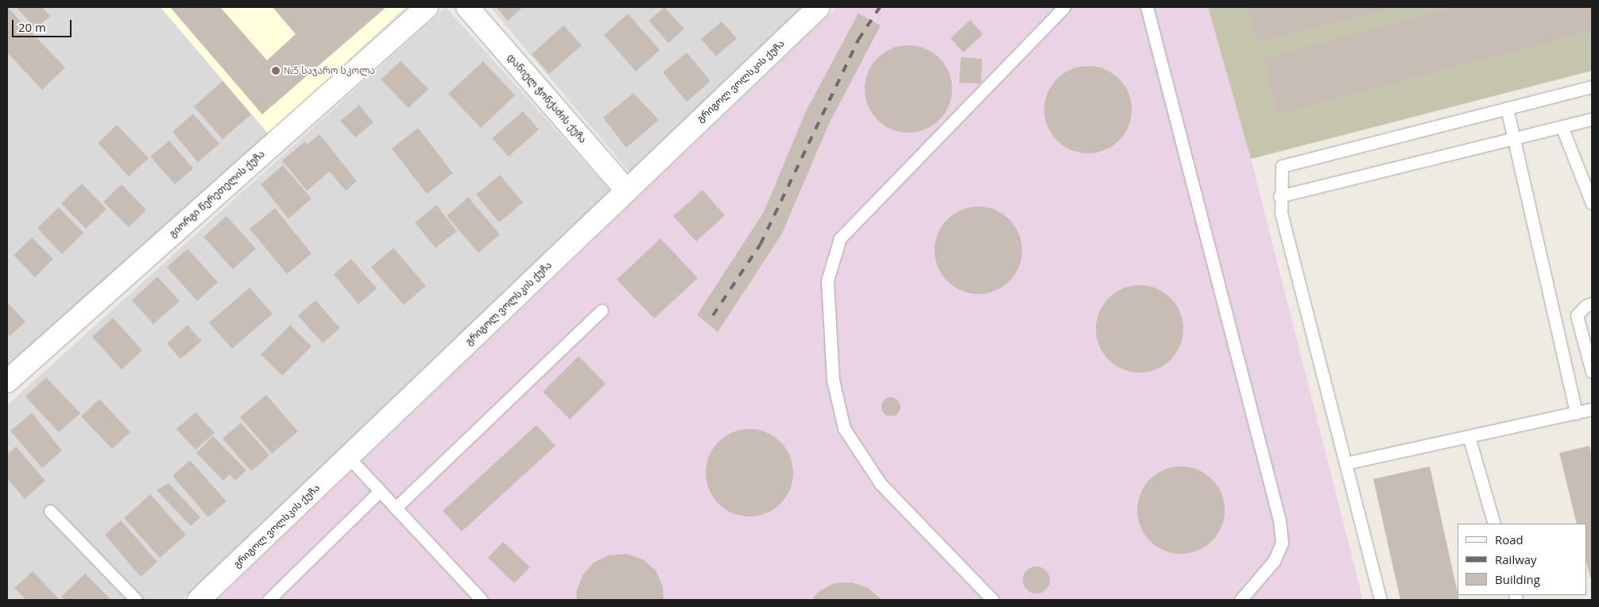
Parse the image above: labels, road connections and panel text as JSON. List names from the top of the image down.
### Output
{
  "streets": {
    "street": ["გრიგოლ ვოლსკის ქუჩა", "დანიელ ჭონქაძის ქუჩა", "გიორგი წერეთელის ქუჩა"]
  },
  "crossings": [
    ["გრიგოლ ვოლსკის ქუჩა", "დანიელ ჭონქაძის ქუჩა"]
  ],
  "places": ["№5 საჯარო სკოლა"],
  "legend": ["Road", "Railway", "Building"],
  "scale_bar": "20 m"
}
